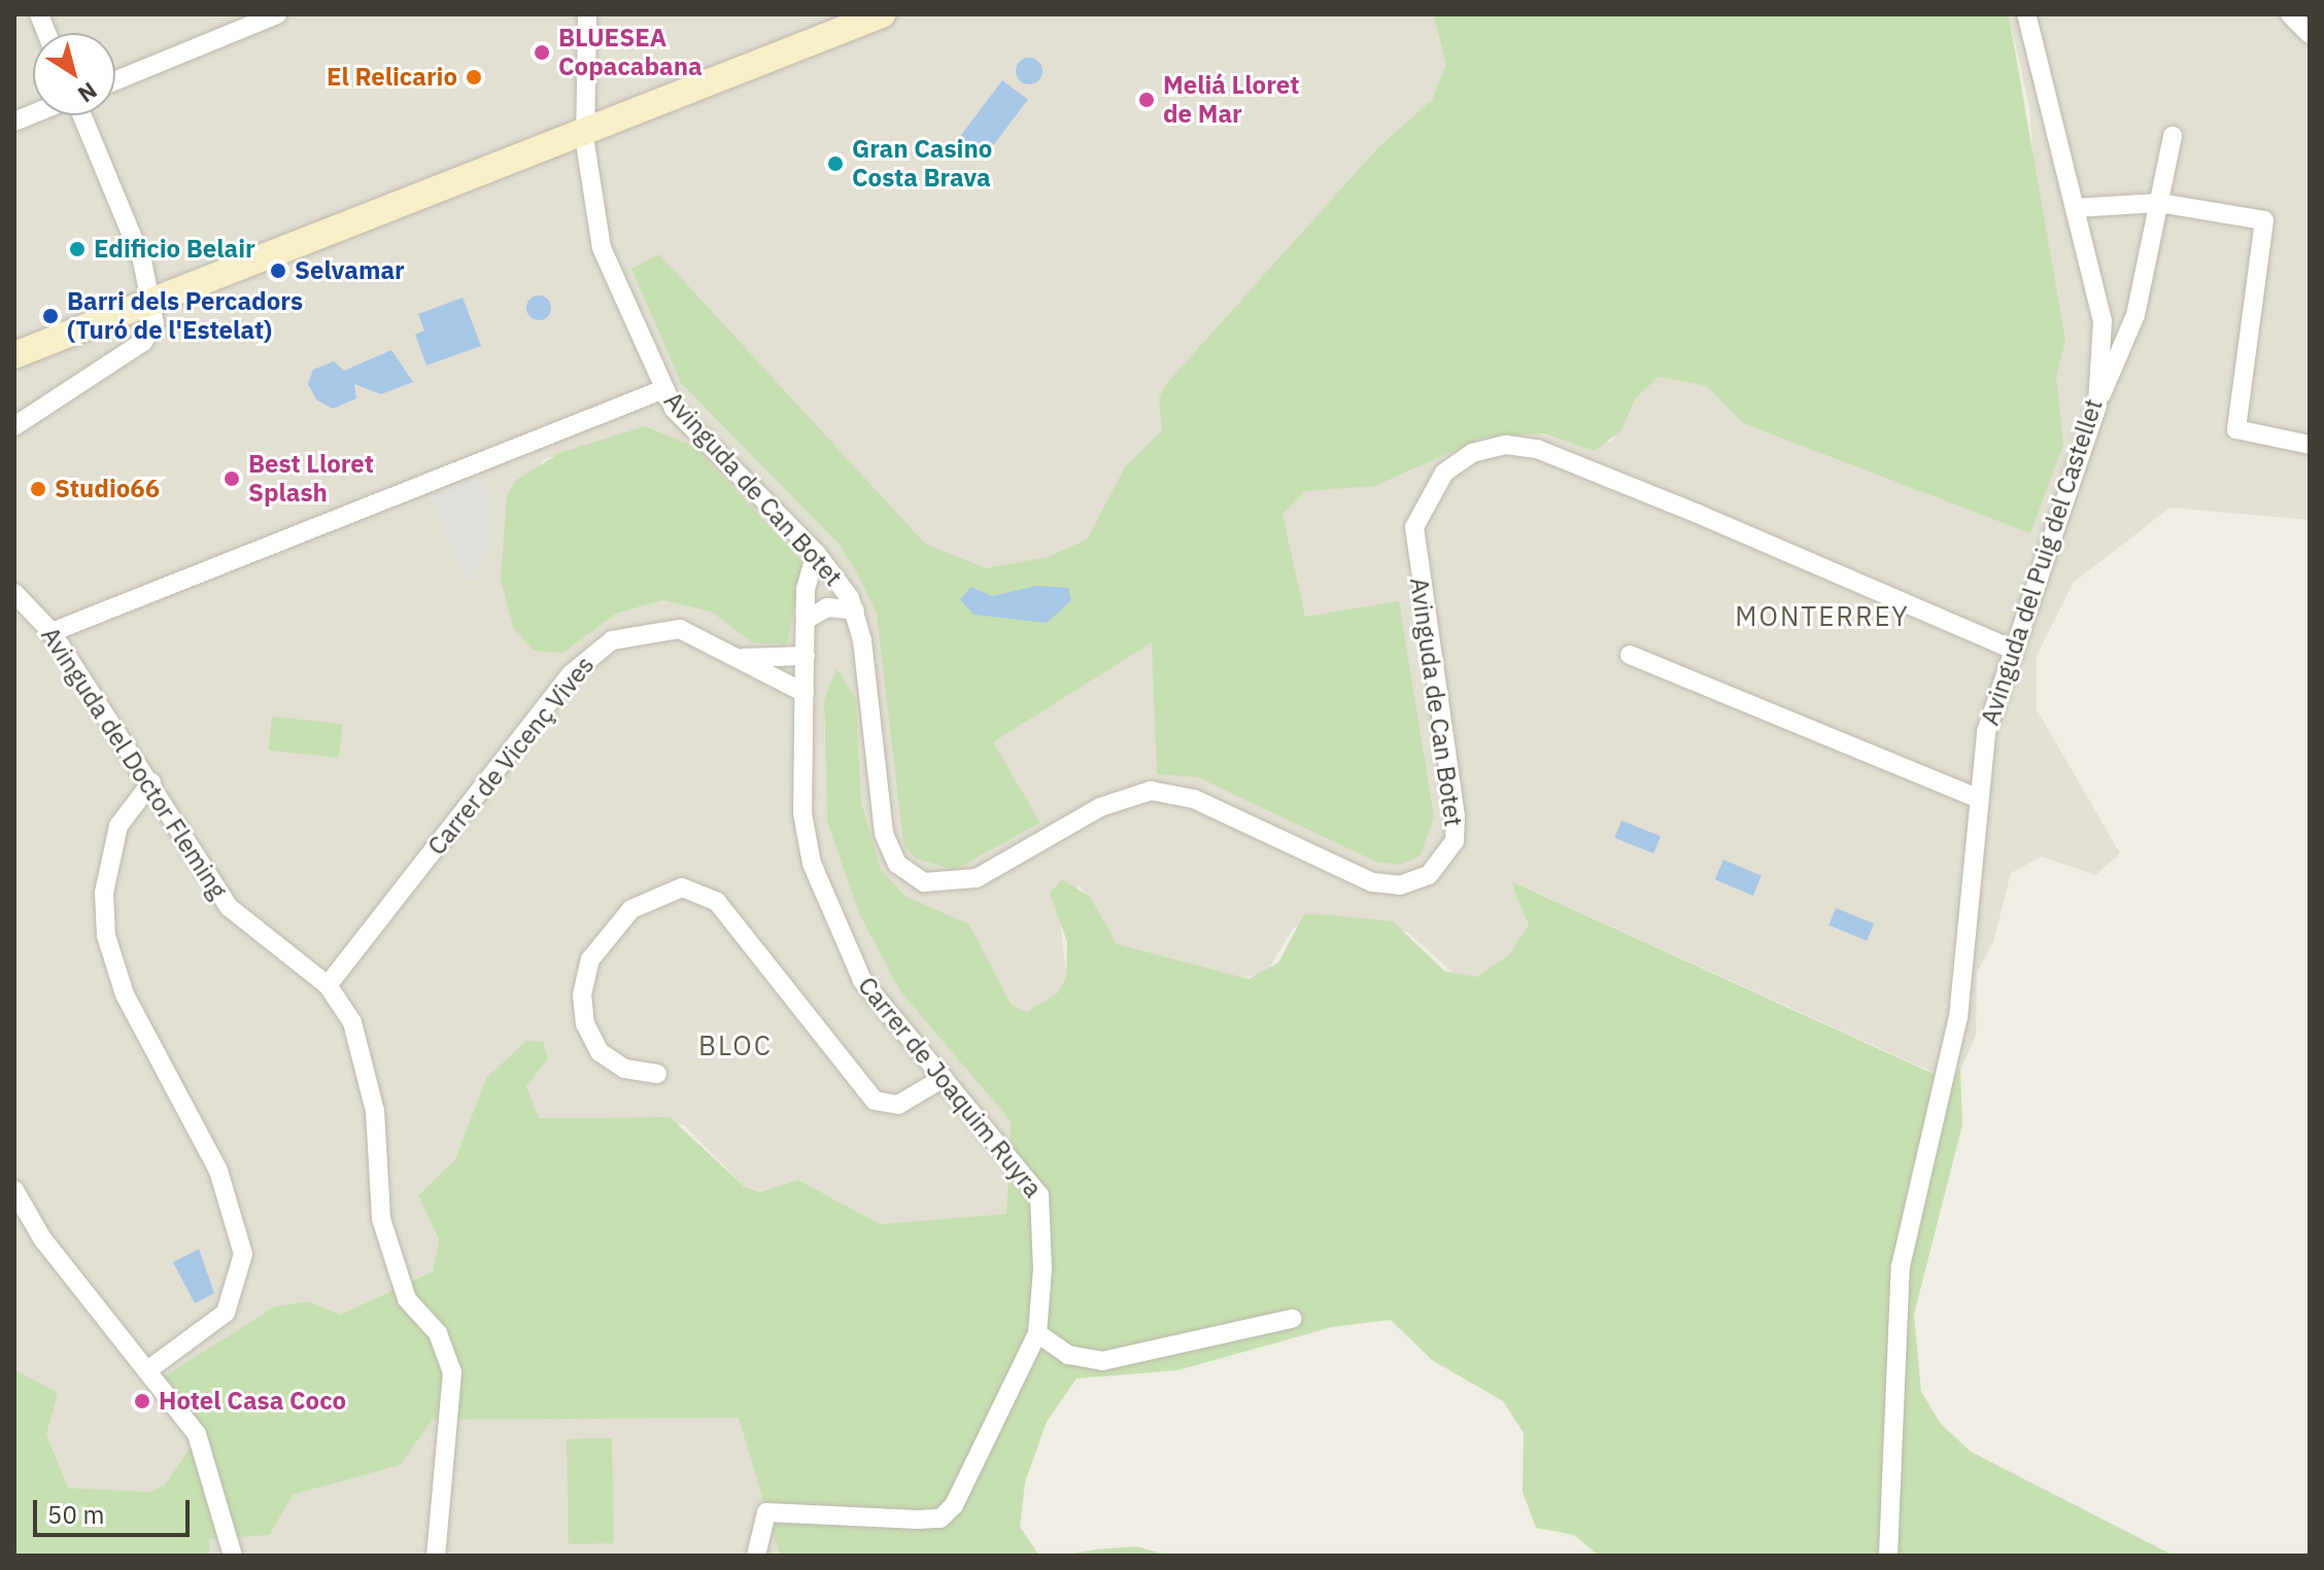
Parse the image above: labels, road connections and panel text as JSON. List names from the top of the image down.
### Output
{
  "streets": {
    "street": [
      "Avinguda de Can Botet",
      "Avinguda del Puig del Castellet",
      "Carrer de Vicenç Vives",
      "Avinguda del Doctor Fleming",
      "Carrer de Joaquim Ruyra"
    ]
  },
  "crossings": [
    ["Avinguda de Can Botet", "Avinguda del Puig del Castellet"],
    ["Avinguda de Can Botet", "Carrer de Joaquim Ruyra"],
    ["Carrer de Vicenç Vives", "Avinguda del Doctor Fleming"],
    ["Carrer de Vicenç Vives", "Carrer de Joaquim Ruyra"]
  ],
  "districts": ["MONTERREY", "BLOC"],
  "places": [
    "BLUESEA Copacabana",
    "El Relicario",
    "Meliá Lloret de Mar",
    "Gran Casino Costa Brava",
    "Edificio Belair",
    "Selvamar",
    "Barri dels Percadors (Turó de l'Estelat)",
    "Best Lloret Splash",
    "Studio66",
    "Hotel Casa Coco"
  ],
  "scale_bar": "50 m",
  "north": "bottom right"
}
